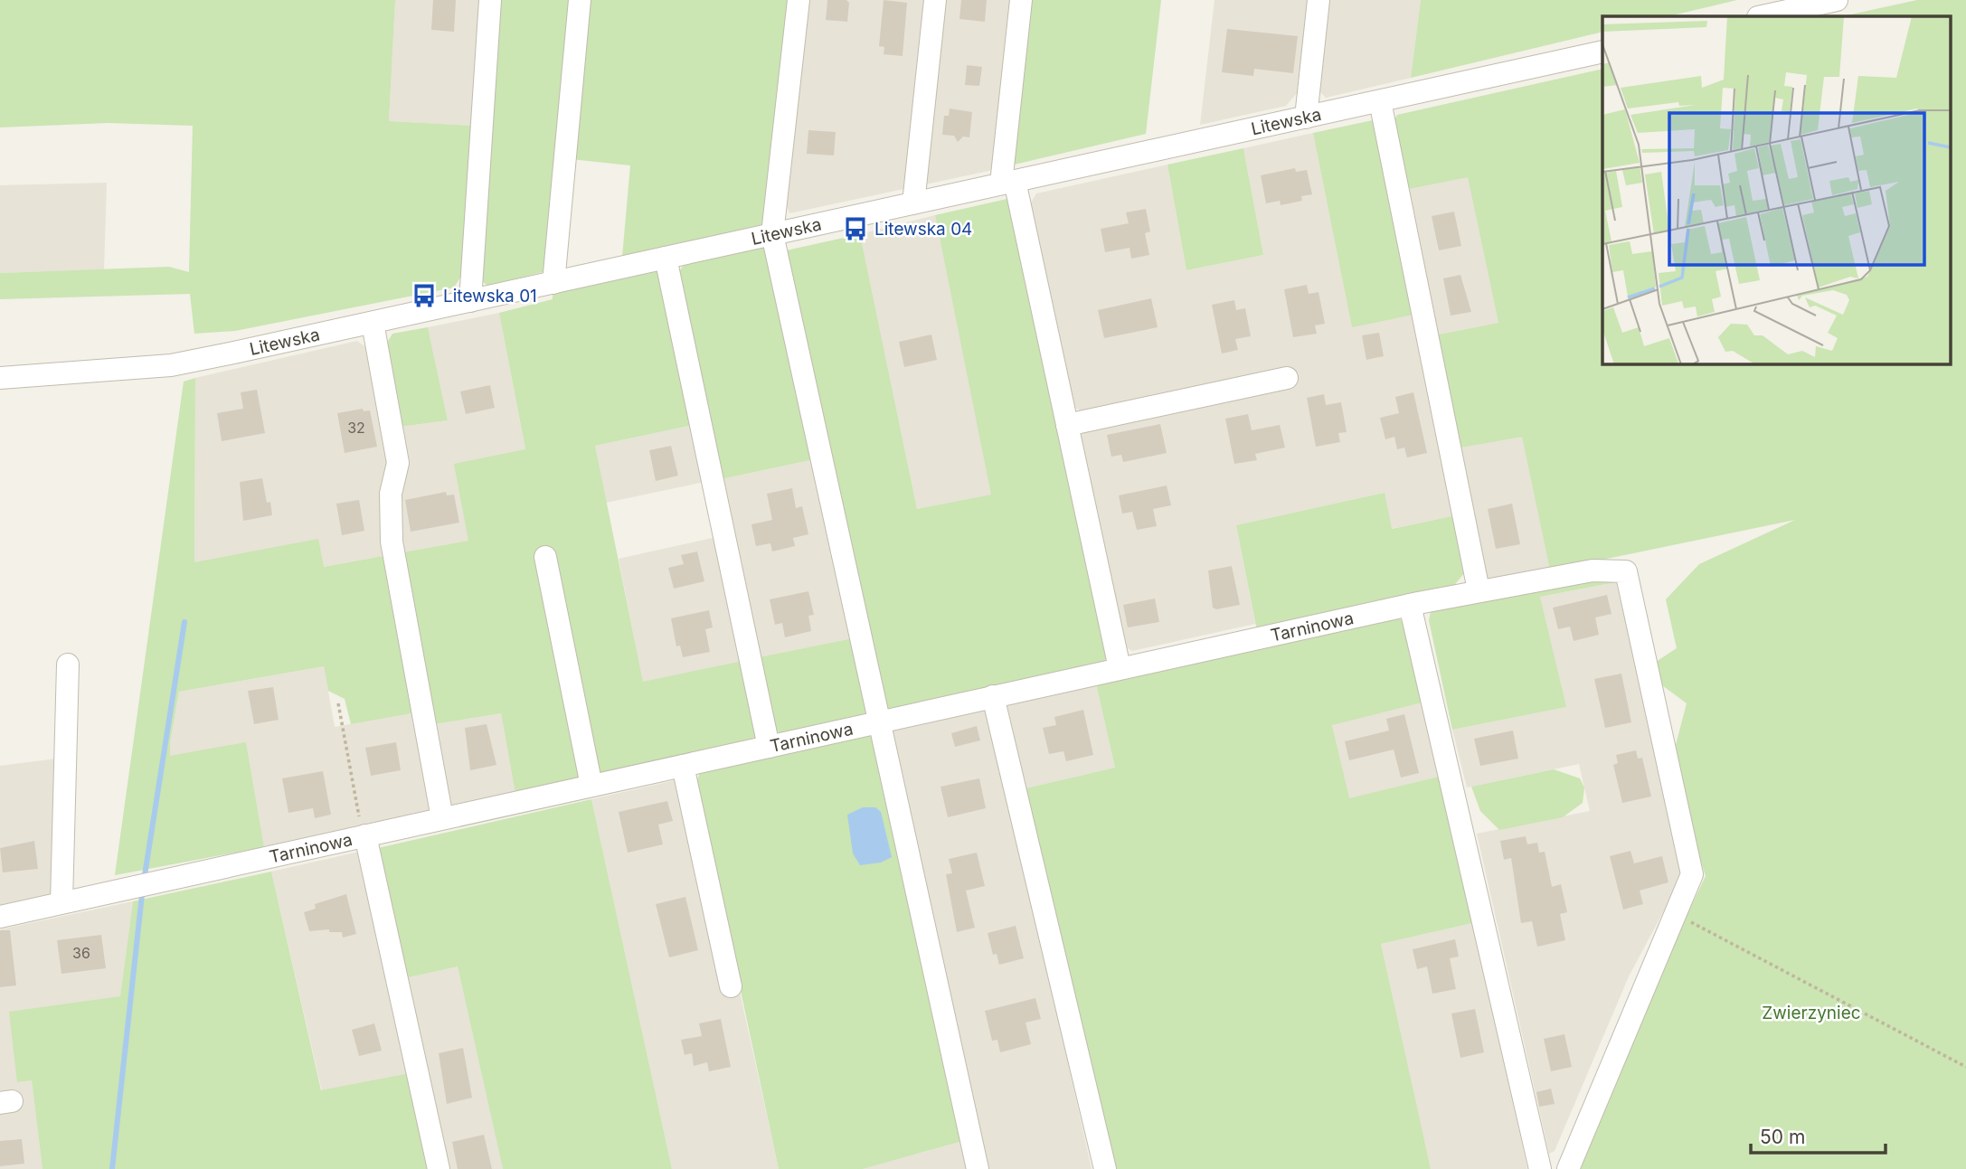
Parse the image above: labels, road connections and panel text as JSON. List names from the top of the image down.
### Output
{
  "streets": {
    "street": ["Litewska", "Tarninowa"]
  },
  "parks": ["Zwierzyniec"],
  "places": {
    "bus stop": ["Litewska 04", "Litewska 01"]
  },
  "house_numbers": ["32", "36"],
  "scale_bar": "50 m"
}
